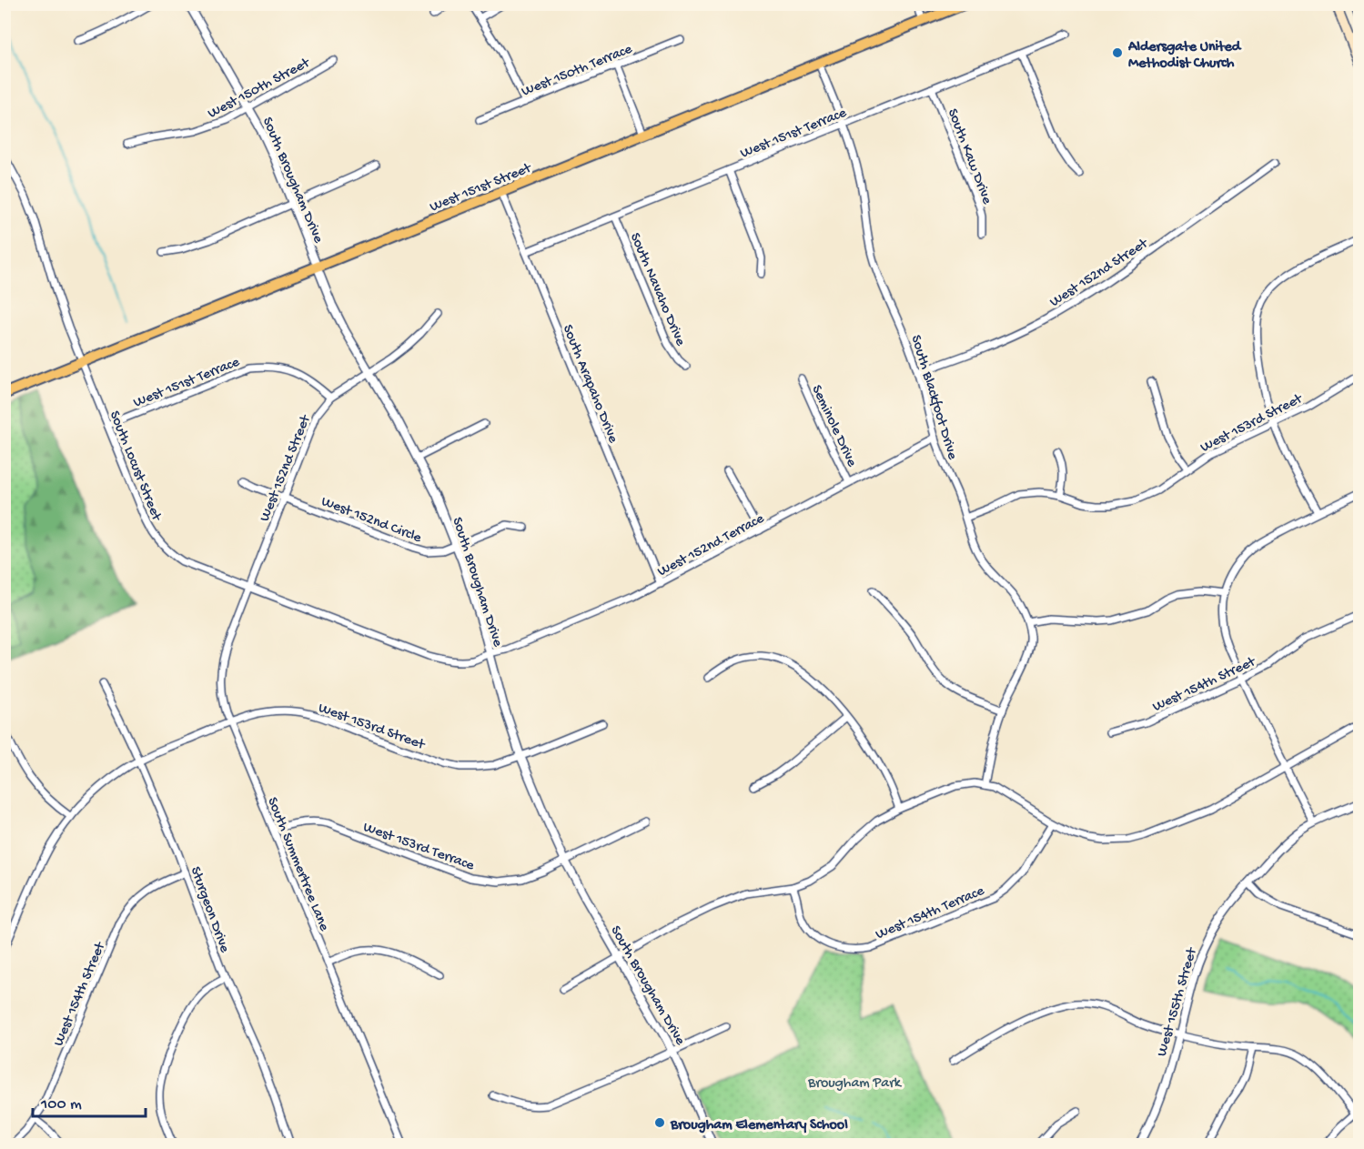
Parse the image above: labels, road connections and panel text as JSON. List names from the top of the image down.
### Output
{
  "streets": {
    "main road": ["West 151st Street"],
    "street": [
      "West 150th Terrace",
      "West 150th Street",
      "West 151st Terrace",
      "South Kaw Drive",
      "South Brougham Drive",
      "West 152nd Street",
      "South Navaho Drive",
      "South Arapaho Drive",
      "South Blackfoot Drive",
      "West 153rd Street",
      "Seminole Drive",
      "South Locust Street",
      "West 152nd Circle",
      "West 152nd Terrace",
      "West 154th Street",
      "West 153rd Terrace",
      "South Summertree Lane",
      "Sturgeon Drive",
      "West 154th Terrace",
      "West 155th Street"
    ]
  },
  "crossings": [
    ["West 150th Street", "South Brougham Drive"],
    ["West 151st Terrace", "South Kaw Drive"],
    ["West 151st Terrace", "West 152nd Street"],
    ["West 151st Terrace", "South Navaho Drive"],
    ["West 151st Terrace", "South Arapaho Drive"],
    ["West 151st Terrace", "South Blackfoot Drive"],
    ["West 151st Terrace", "South Locust Street"],
    ["South Brougham Drive", "West 151st Street"],
    ["South Brougham Drive", "West 152nd Street"],
    ["South Brougham Drive", "West 153rd Street"],
    ["South Brougham Drive", "South Locust Street"],
    ["South Brougham Drive", "West 152nd Circle"],
    ["South Brougham Drive", "West 152nd Terrace"],
    ["South Brougham Drive", "West 153rd Terrace"],
    ["West 151st Street", "South Arapaho Drive"],
    ["West 151st Street", "South Blackfoot Drive"],
    ["West 151st Street", "South Locust Street"],
    ["West 152nd Street", "South Blackfoot Drive"],
    ["West 152nd Street", "South Locust Street"],
    ["West 152nd Street", "West 152nd Circle"],
    ["West 152nd Street", "South Summertree Lane"],
    ["South Arapaho Drive", "West 152nd Terrace"],
    ["South Blackfoot Drive", "West 153rd Street"],
    ["South Blackfoot Drive", "West 152nd Terrace"],
    ["West 153rd Street", "South Summertree Lane"],
    ["West 153rd Street", "Sturgeon Drive"],
    ["Seminole Drive", "West 152nd Terrace"],
    ["South Locust Street", "West 152nd Terrace"],
    ["South Locust Street", "South Summertree Lane"],
    ["West 154th Street", "Sturgeon Drive"],
    ["West 153rd Terrace", "South Summertree Lane"]
  ],
  "parks": ["Brougham Park"],
  "places": ["Aldersgate United Methodist Church", "Brougham Elementary School"],
  "scale_bar": "100 m"
}
